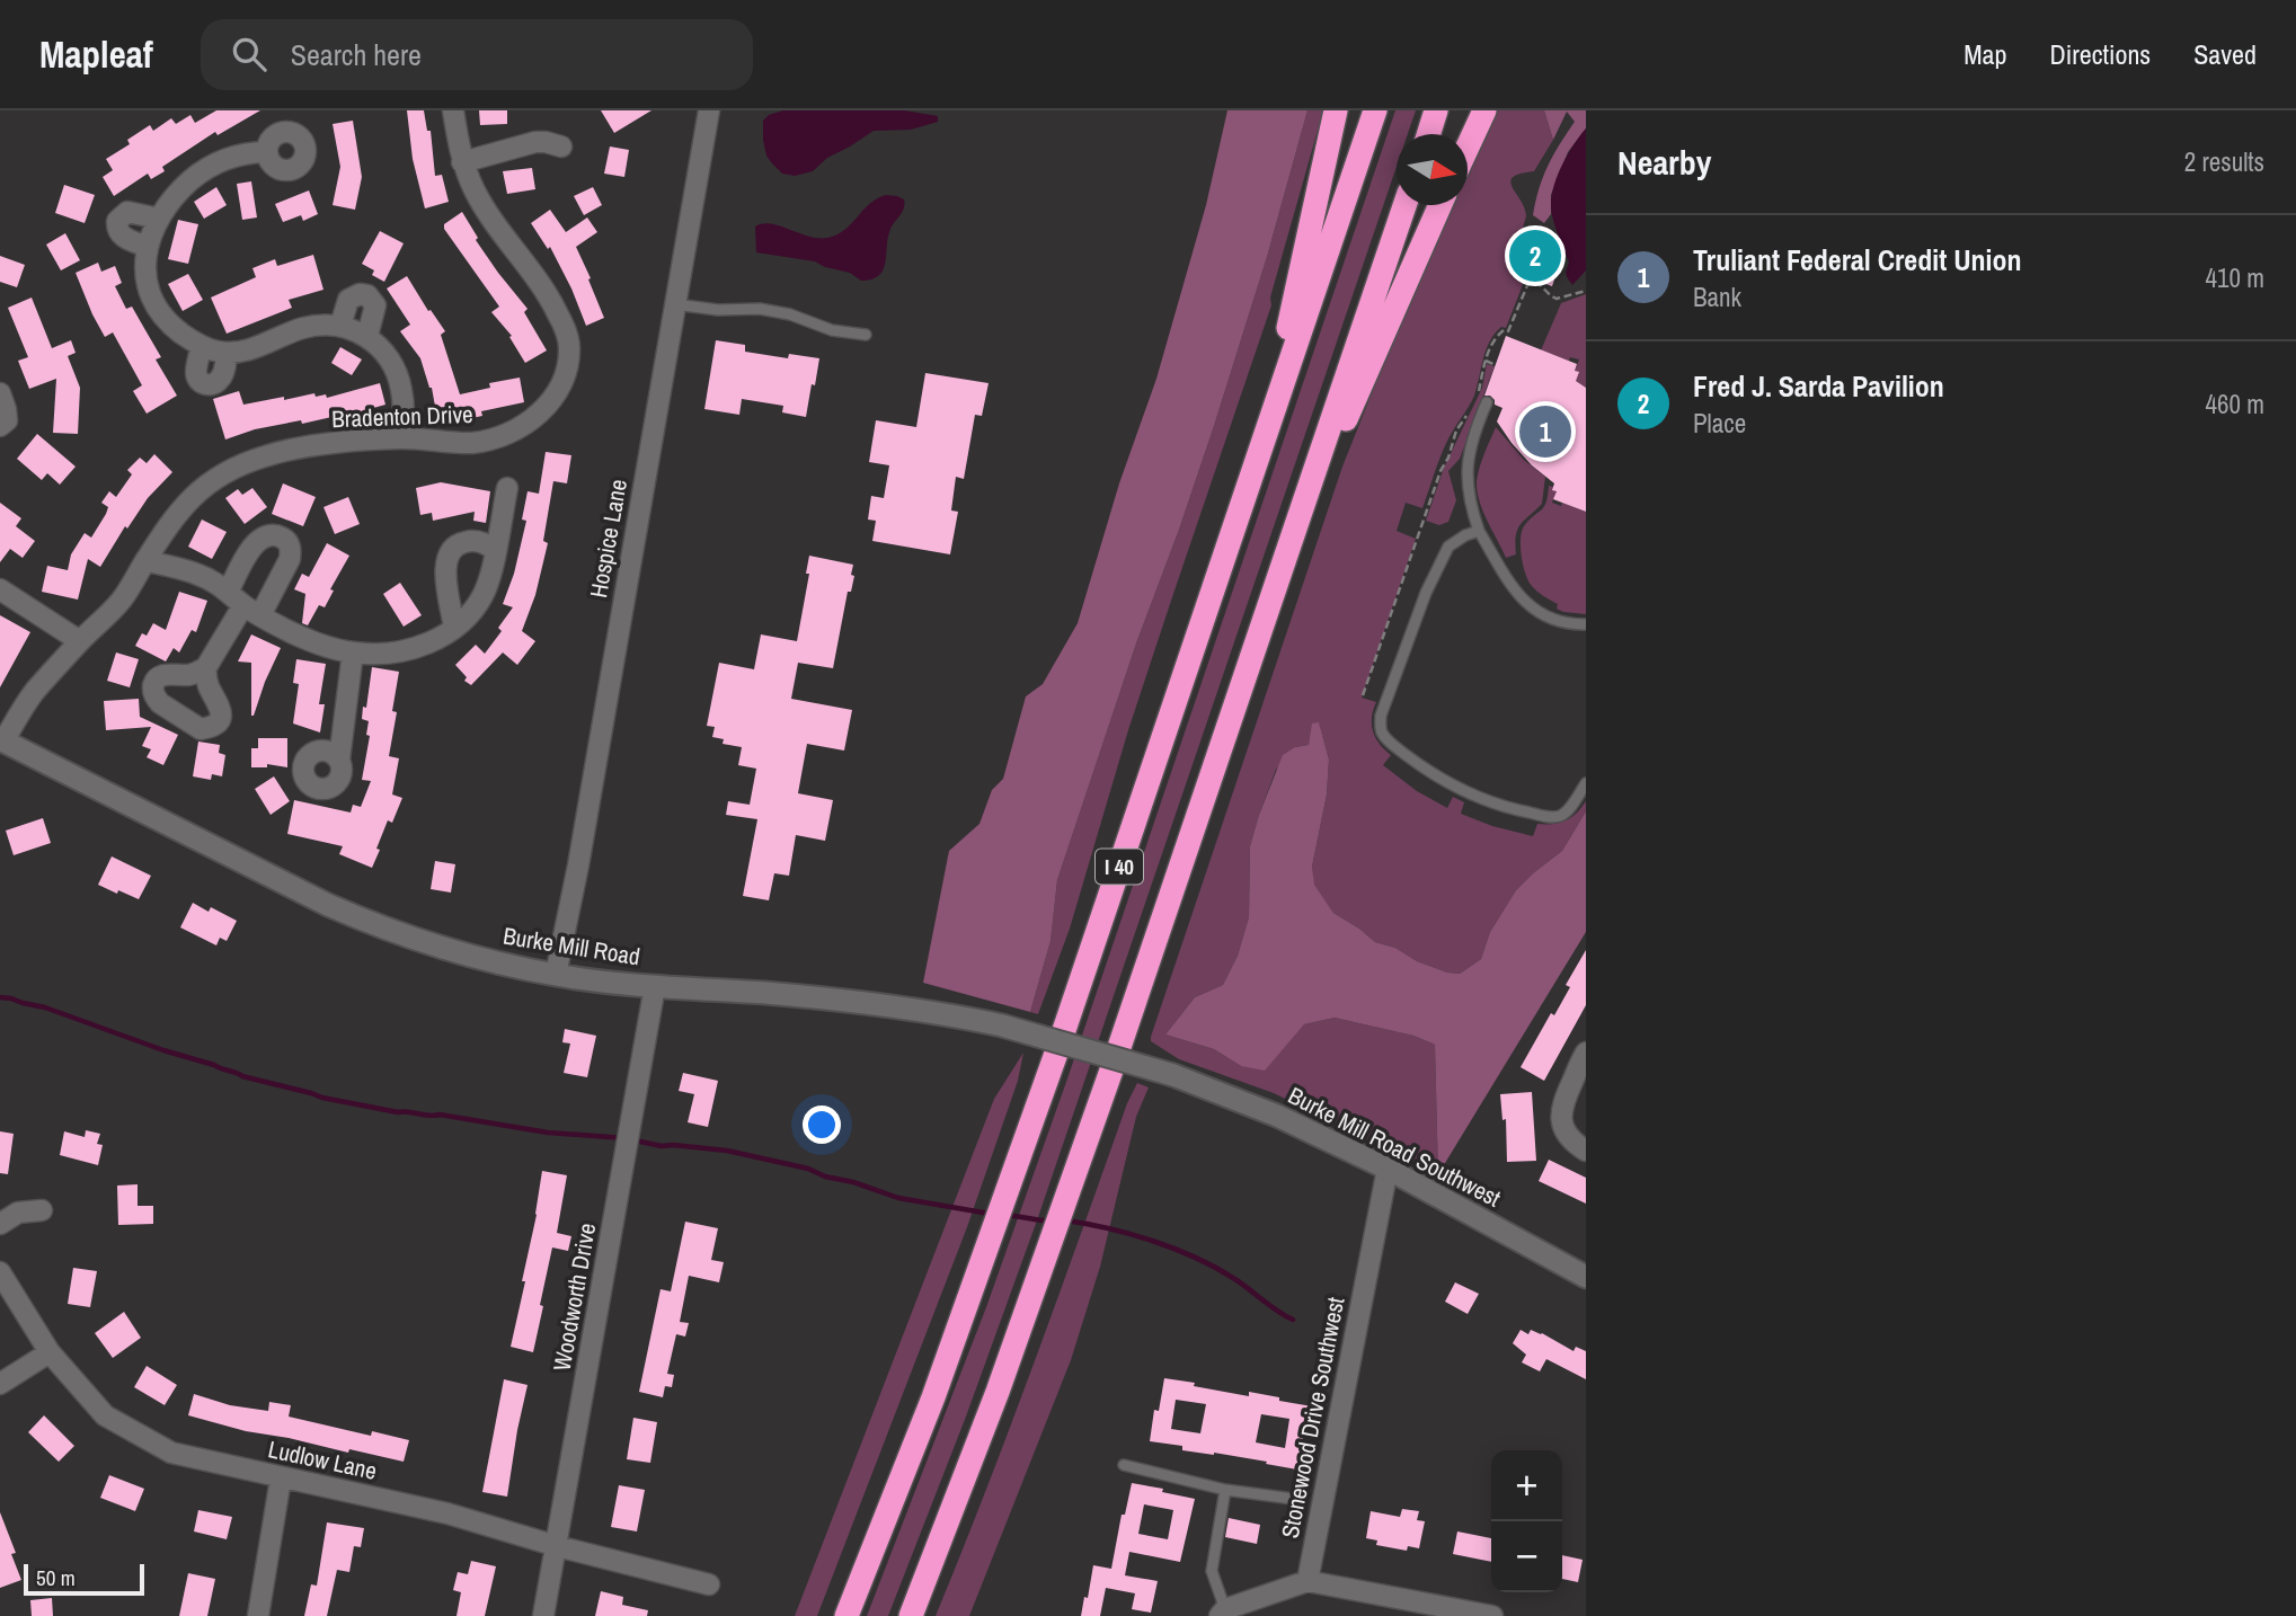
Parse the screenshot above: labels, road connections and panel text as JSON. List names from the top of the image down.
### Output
{
  "streets": {
    "highway": ["I 40"],
    "street": [
      "Bradenton Drive",
      "Hospice Lane",
      "Burke Mill Road",
      "Burke Mill Road Southwest",
      "Woodworth Drive",
      "Stonewood Drive Southwest",
      "Ludlow Lane"
    ]
  },
  "crossings": [
    ["Bradenton Drive", "Burke Mill Road"],
    ["Hospice Lane", "Burke Mill Road"],
    ["Burke Mill Road", "Burke Mill Road Southwest"],
    ["Burke Mill Road", "Woodworth Drive"],
    ["Burke Mill Road Southwest", "Stonewood Drive Southwest"],
    ["Woodworth Drive", "Ludlow Lane"]
  ],
  "scale_bar": "50 m",
  "north": "right",
  "page": {
    "header": "Mapleaf",
    "search": "Search here",
    "nav": ["Map", "Directions", "Saved"],
    "heading": ["Nearby", "2 results"],
    "list": [
      {
        "mark": "1",
        "name": "Truliant Federal Credit Union",
        "note": "Bank",
        "value": "410 m"
      },
      {
        "mark": "2",
        "name": "Fred J. Sarda Pavilion",
        "note": "Place",
        "value": "460 m"
      }
    ],
    "pins": ["2", "1"],
    "map_buttons": ["+", "−"],
    "scale": "50 m"
  }
}
